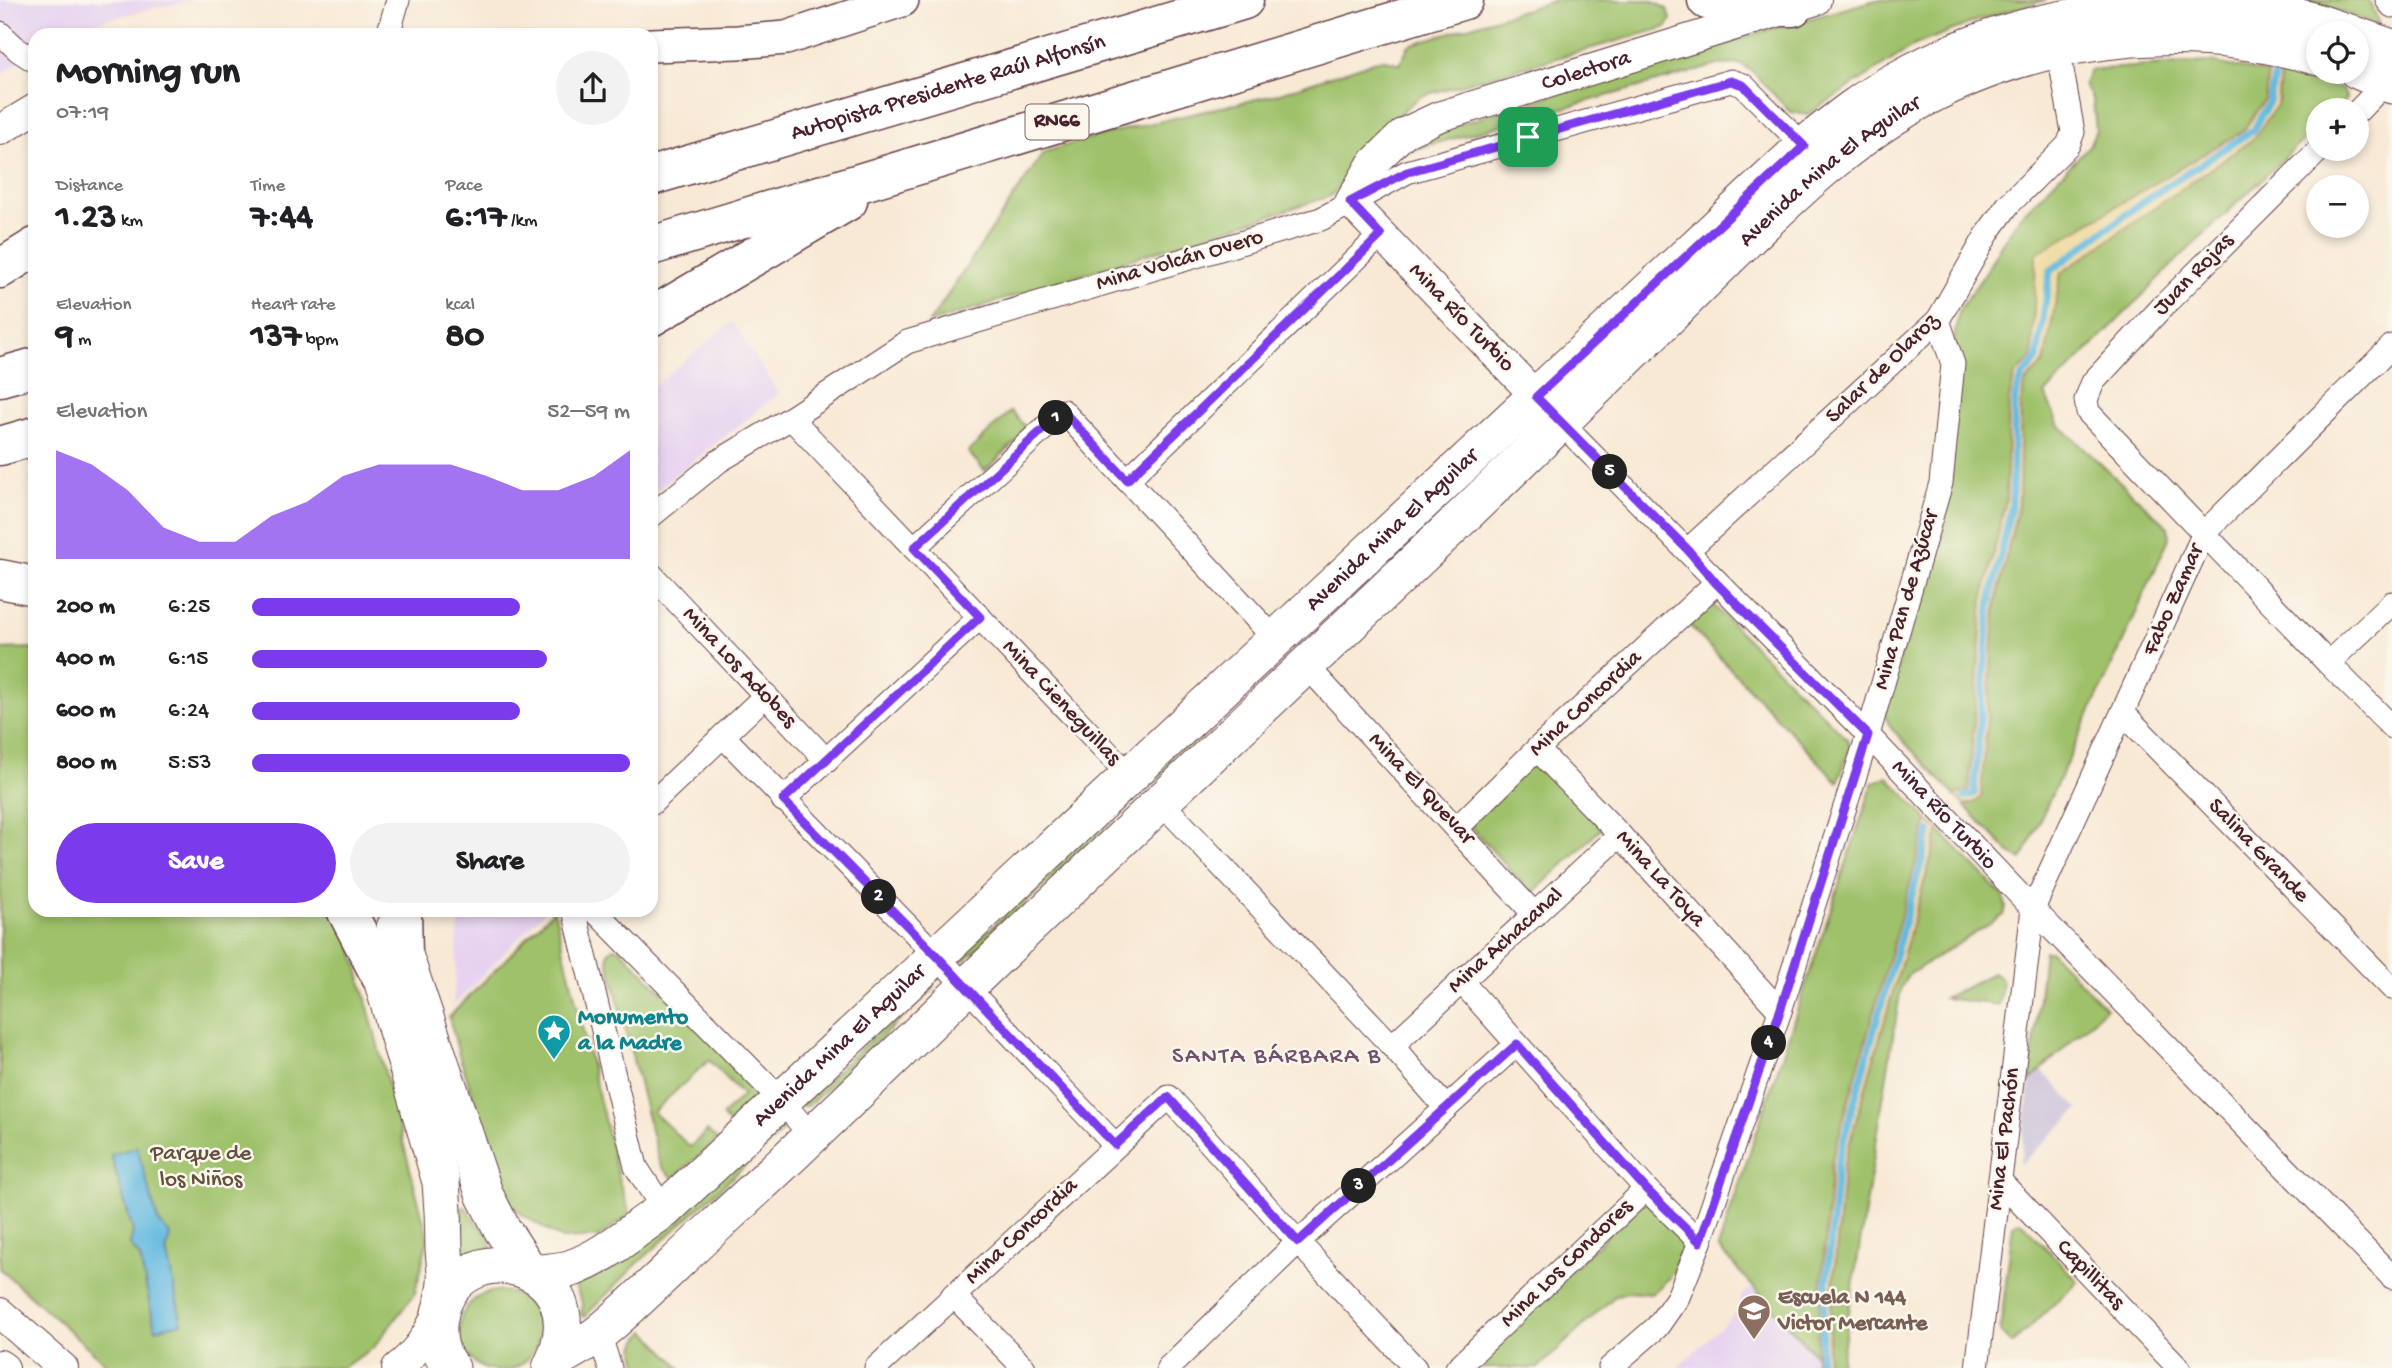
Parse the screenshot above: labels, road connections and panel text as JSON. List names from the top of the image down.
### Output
{
  "streets": {
    "highway": ["Autopista Presidente Raúl Alfonsín", "RN66"],
    "main road": ["Avenida Mina El Aguilar"],
    "street": [
      "Colectora",
      "Mina Volcán Overo",
      "Juan Rojas",
      "Mina Río Turbio",
      "Salar de Olaroz",
      "Mina Pan de Azúcar",
      "Fabo Zamar",
      "Mina Los Adobes",
      "Mina Cieneguillas",
      "Mina Concordia",
      "Mina El Quevar",
      "Salina Grande",
      "Mina La Toya",
      "Mina Achacanal",
      "Mina El Pachón",
      "Mina Los Condores",
      "Capillitas"
    ]
  },
  "crossings": [
    ["Colectora", "Mina Volcán Overo"],
    ["Colectora", "Mina Río Turbio"],
    ["Avenida Mina El Aguilar", "Mina Volcán Overo"],
    ["Avenida Mina El Aguilar", "Mina Río Turbio"],
    ["Avenida Mina El Aguilar", "Salar de Olaroz"],
    ["Avenida Mina El Aguilar", "Mina Cieneguillas"],
    ["Avenida Mina El Aguilar", "Mina El Quevar"],
    ["Mina Volcán Overo", "Mina Río Turbio"],
    ["Mina Volcán Overo", "Mina Cieneguillas"],
    ["Juan Rojas", "Fabo Zamar"],
    ["Mina Río Turbio", "Salar de Olaroz"],
    ["Mina Río Turbio", "Mina Pan de Azúcar"],
    ["Mina Río Turbio", "Fabo Zamar"],
    ["Mina Río Turbio", "Mina Concordia"],
    ["Mina Río Turbio", "Mina El Pachón"],
    ["Salar de Olaroz", "Mina Pan de Azúcar"],
    ["Mina Pan de Azúcar", "Mina La Toya"],
    ["Fabo Zamar", "Salina Grande"],
    ["Fabo Zamar", "Mina El Pachón"],
    ["Mina Concordia", "Mina El Quevar"],
    ["Mina Concordia", "Mina La Toya"],
    ["Mina El Quevar", "Mina Achacanal"],
    ["Mina La Toya", "Mina Achacanal"],
    ["Mina El Pachón", "Capillitas"]
  ],
  "districts": ["SANTA BÁRBARA B"],
  "parks": ["Parque de los Niños"],
  "places": {
    "place": ["Monumento a la Madre"],
    "school or university": ["Escuela N 144 Victor Mercante"]
  },
  "page": {
    "map_buttons": ["+", "−"],
    "heading": ["Morning run", "07:19"],
    "stats": [
      ["Distance", "1.23 km"],
      ["Time", "7:44"],
      ["Pace", "6:17 /km"],
      ["Elevation", "9 m"],
      ["Heart rate", "137 bpm"],
      ["kcal", "80"]
    ],
    "chart": ["Elevation", "52–59 m"],
    "pins": [
      "1",
      "5",
      "2",
      "4",
      "3"
    ],
    "list": [
      {
        "name": "200 m",
        "note": "6:25"
      },
      {
        "name": "400 m",
        "note": "6:15"
      },
      {
        "name": "600 m",
        "note": "6:24"
      },
      {
        "name": "800 m",
        "note": "5:53"
      }
    ],
    "buttons": ["Save", "Share"]
  }
}
